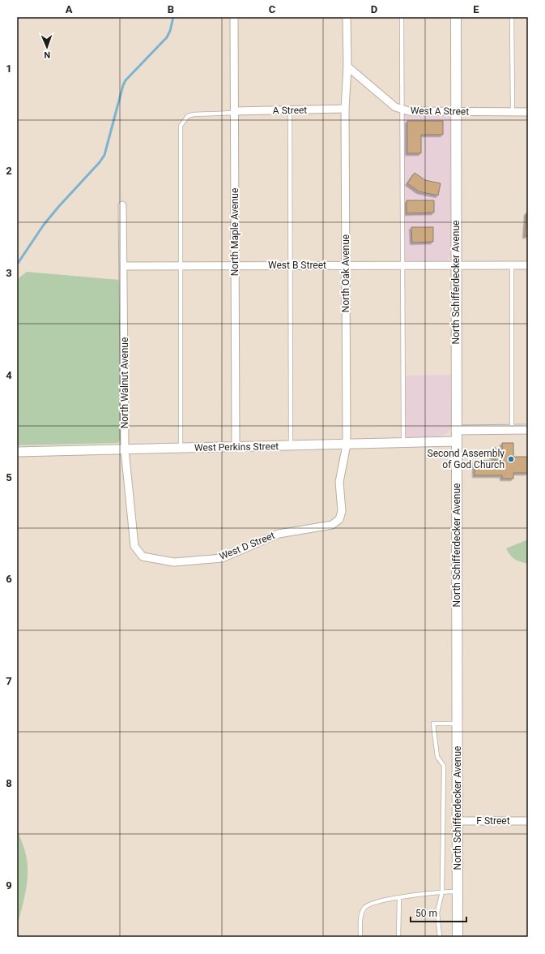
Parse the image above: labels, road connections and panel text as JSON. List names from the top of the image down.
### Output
{
  "streets": {
    "main road": ["North Schifferdecker Avenue"],
    "street": [
      "A Street",
      "West A Street",
      "North Maple Avenue",
      "West B Street",
      "North Oak Avenue",
      "North Walnut Avenue",
      "West Perkins Street",
      "West D Street",
      "F Street"
    ]
  },
  "crossings": [
    ["A Street", "North Maple Avenue"],
    ["A Street", "North Oak Avenue"],
    ["West A Street", "North Oak Avenue"],
    ["West A Street", "North Schifferdecker Avenue"],
    ["North Maple Avenue", "West B Street"],
    ["North Maple Avenue", "West Perkins Street"],
    ["West B Street", "North Oak Avenue"],
    ["West B Street", "North Schifferdecker Avenue"],
    ["West B Street", "North Walnut Avenue"],
    ["North Oak Avenue", "West Perkins Street"],
    ["North Oak Avenue", "West D Street"],
    ["North Schifferdecker Avenue", "West Perkins Street"],
    ["North Schifferdecker Avenue", "F Street"],
    ["North Walnut Avenue", "West Perkins Street"],
    ["North Walnut Avenue", "West D Street"]
  ],
  "places": ["Second Assembly of God Church"],
  "scale_bar": "50 m",
  "north": "bottom",
  "grid": {
    "columns": [
      "A",
      "B",
      "C",
      "D",
      "E"
    ],
    "rows": [
      "1",
      "2",
      "3",
      "4",
      "5",
      "6",
      "7",
      "8",
      "9"
    ]
  }
}
